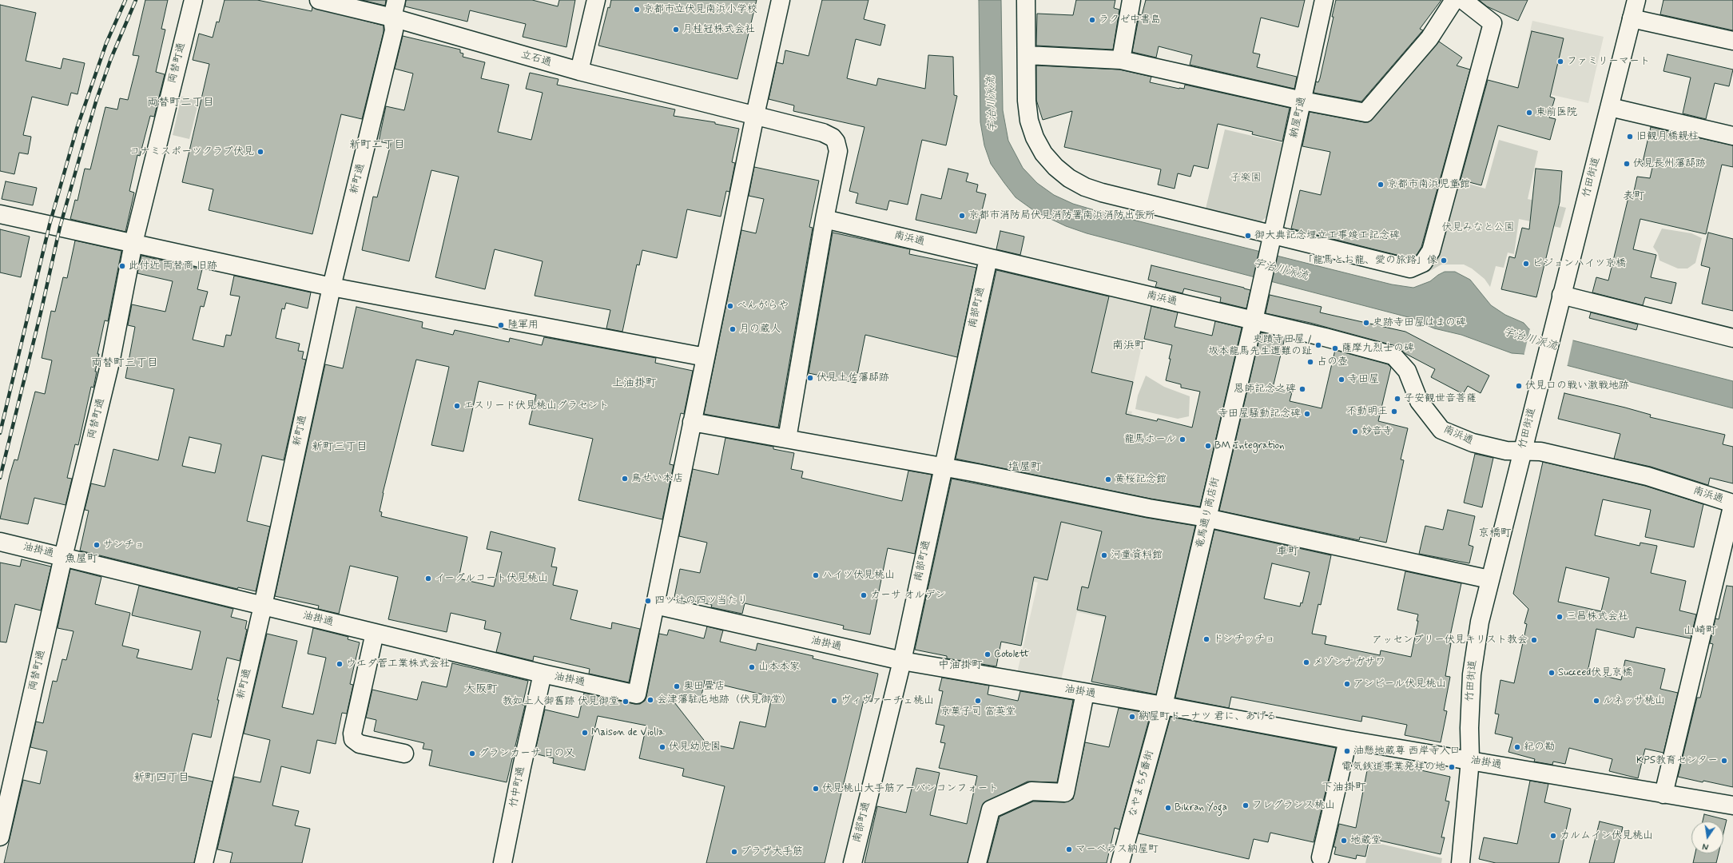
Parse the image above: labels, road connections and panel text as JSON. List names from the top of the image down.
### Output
{
  "streets": {
    "street": [
      "立石通",
      "両替町通",
      "納屋町通",
      "竹田街道",
      "新町通",
      "南浜通",
      "南部町通",
      "竜馬通り商店街",
      "油掛通",
      "なやまち5番街",
      "竹中町通"
    ]
  },
  "crossings": [
    ["立石通", "新町通"],
    ["両替町通", "油掛通"],
    ["納屋町通", "南浜通"],
    ["納屋町通", "竜馬通り商店街"],
    ["竹田街道", "南浜通"],
    ["竹田街道", "油掛通"],
    ["新町通", "油掛通"],
    ["南浜通", "南部町通"],
    ["南浜通", "竜馬通り商店街"],
    ["南部町通", "油掛通"],
    ["竜馬通り商店街", "油掛通"],
    ["竜馬通り商店街", "なやまち5番街"],
    ["油掛通", "なやまち5番街"],
    ["油掛通", "竹中町通"]
  ],
  "districts": [
    "両替町二丁目",
    "新町二丁目",
    "表町",
    "南浜町",
    "両替町三丁目",
    "上油掛町",
    "新町三丁目",
    "塩屋町",
    "京橋町",
    "車町",
    "魚屋町",
    "山崎町",
    "中油掛町",
    "大阪町",
    "新町四丁目",
    "下油掛町"
  ],
  "water": ["宇治川派流"],
  "parks": ["子楽園", "伏見みなと公園"],
  "places": [
    "京都市立伏見南浜小学校",
    "ラクゼ中書島",
    "月桂冠株式会社",
    "ファミリーマート",
    "東前医院",
    "旧観月橋親柱",
    "コナミスポーツクラブ伏見",
    "伏見長州藩邸跡",
    "京都市南浜児童館",
    "京都市消防局伏見消防署南浜消防出張所",
    "御大典記念埋立工事竣工記念碑",
    "「龍馬とお龍、愛の旅路」像",
    "ピジョンハイツ京橋",
    "此付近 両替商 旧跡",
    "べんがらや",
    "史跡寺田屋はまの碑",
    "陸軍用",
    "月の蔵人",
    "史蹟寺田屋 / 坂本龍馬先生遭難の趾",
    "薩摩九烈士の碑",
    "占の壺",
    "伏見土佐藩邸跡",
    "寺田屋",
    "伏見口の戦い激戦地跡",
    "恩師記念之碑",
    "子安観世音菩薩",
    "エスリード伏見桃山グラセント",
    "不動明王",
    "寺田屋騒動記念碑",
    "妙音寺",
    "龍馬ホール",
    "BM Integration",
    "鳥せい本店",
    "黄桜記念館",
    "サンチョ",
    "河童資料館",
    "ハイツ伏見桃山",
    "イーグルコート伏見桃山",
    "カーサ オルデン",
    "四ツ辻の四ツ当たり",
    "三昌株式会社",
    "ドンチッチョ",
    "アッセンブリー伏見キリスト教会",
    "Cotolett",
    "メゾンナガサワ",
    "ウエダ菅工業株式会社",
    "山本本家",
    "Succeed伏見京橋",
    "アンピール伏見桃山",
    "奥田畳店",
    "会津藩駐屯地跡（伏見御堂）",
    "ヴィヴァーチェ桃山",
    "京菓子司 富英堂",
    "ルネッサ桃山",
    "教如上人御舊跡 伏見御堂",
    "納屋町ドーナツ 君に、あげる",
    "Maison de Violla",
    "伏見幼児園",
    "紀の勘",
    "油懸地蔵尊 西岸寺入口",
    "グランカーサ 日の又",
    "KPS教育センター",
    "電気鉄道事業発祥の地",
    "伏見桃山大手筋アーバンコンフォート",
    "フレグランス桃山",
    "Bikran Yoga",
    "カルムイン伏見桃山",
    "地蔵堂",
    "マーベラス納屋町",
    "プラザ大手筋"
  ],
  "north": "bottom"
}
